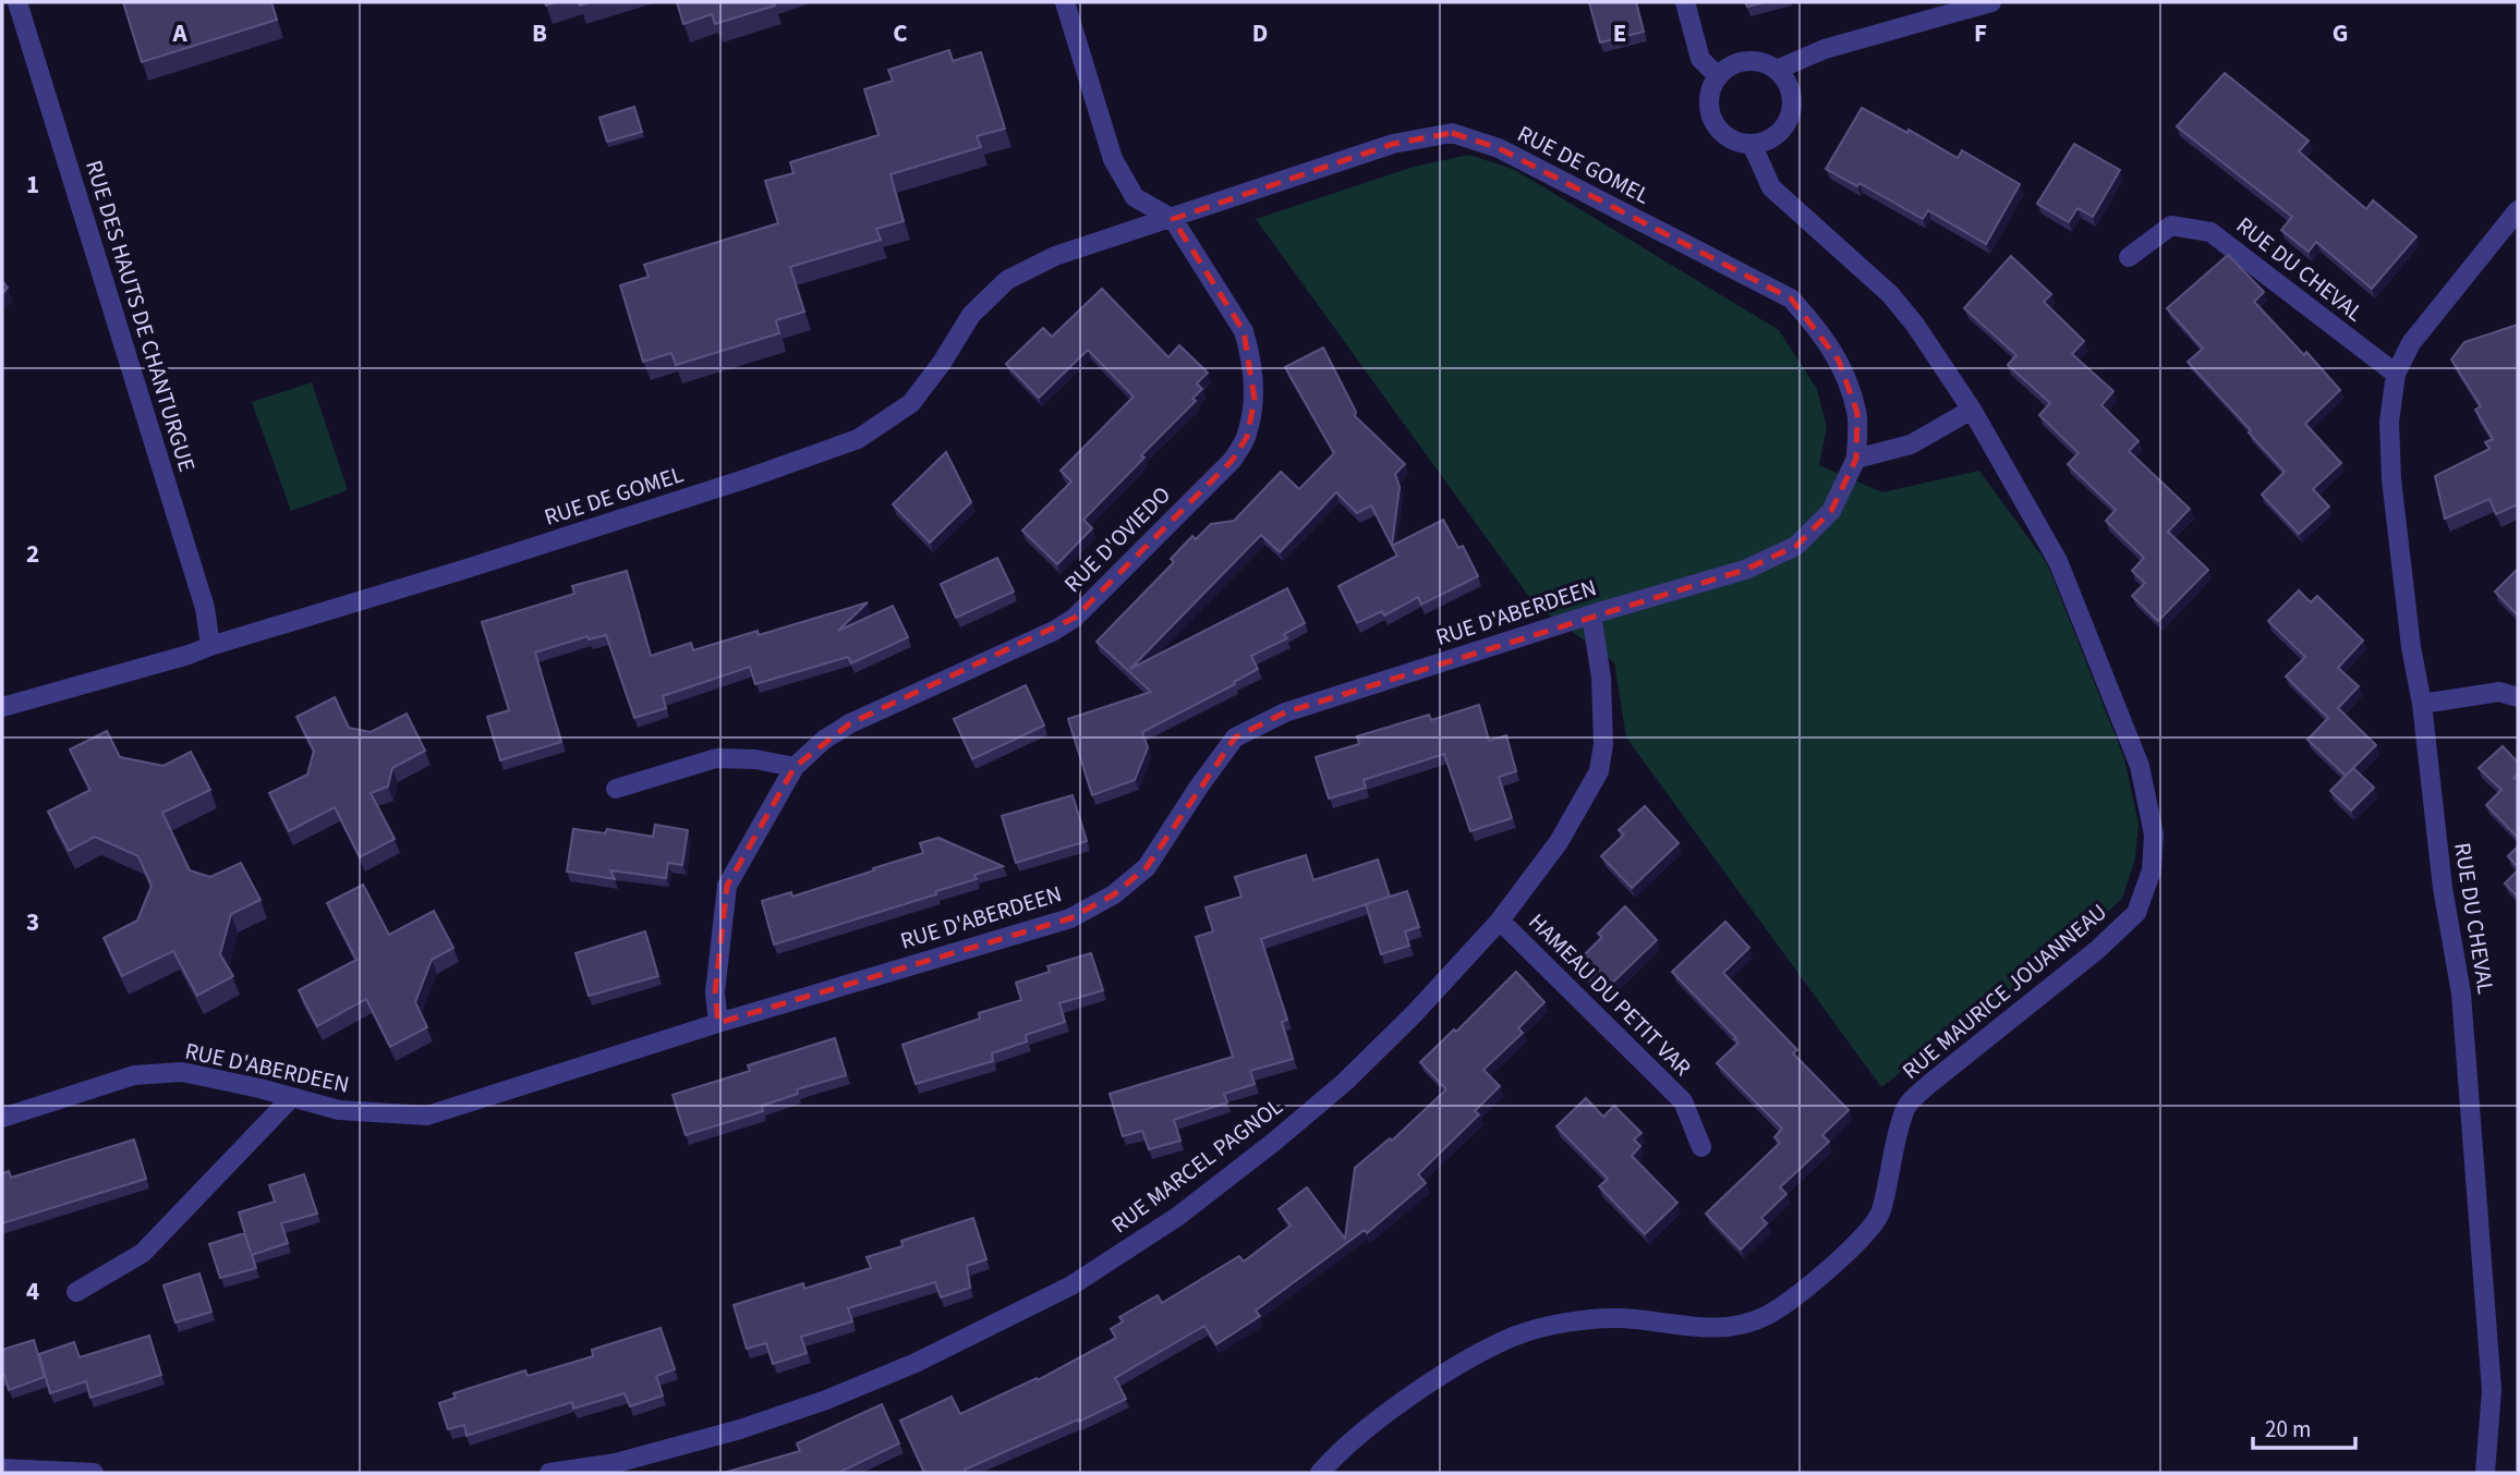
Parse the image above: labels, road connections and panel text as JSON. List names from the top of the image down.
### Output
{
  "streets": {
    "street": [
      "RUE DE GOMEL",
      "RUE DU CHEVAL",
      "RUE DES HAUTS DE CHANTURGUE",
      "RUE D'OVIEDO",
      "RUE D'ABERDEEN",
      "RUE MAURICE JOUANNEAU",
      "HAMEAU DU PETIT VAR",
      "RUE MARCEL PAGNOL"
    ]
  },
  "crossings": [
    ["RUE DE GOMEL", "RUE DES HAUTS DE CHANTURGUE"],
    ["RUE DE GOMEL", "RUE D'OVIEDO"],
    ["RUE DE GOMEL", "RUE D'ABERDEEN"],
    ["RUE D'OVIEDO", "RUE D'ABERDEEN"],
    ["RUE D'ABERDEEN", "RUE MARCEL PAGNOL"],
    ["HAMEAU DU PETIT VAR", "RUE MARCEL PAGNOL"]
  ],
  "scale_bar": "20 m",
  "grid": {
    "columns": [
      "A",
      "B",
      "C",
      "D",
      "E",
      "F",
      "G"
    ],
    "rows": [
      "1",
      "2",
      "3",
      "4"
    ]
  }
}
